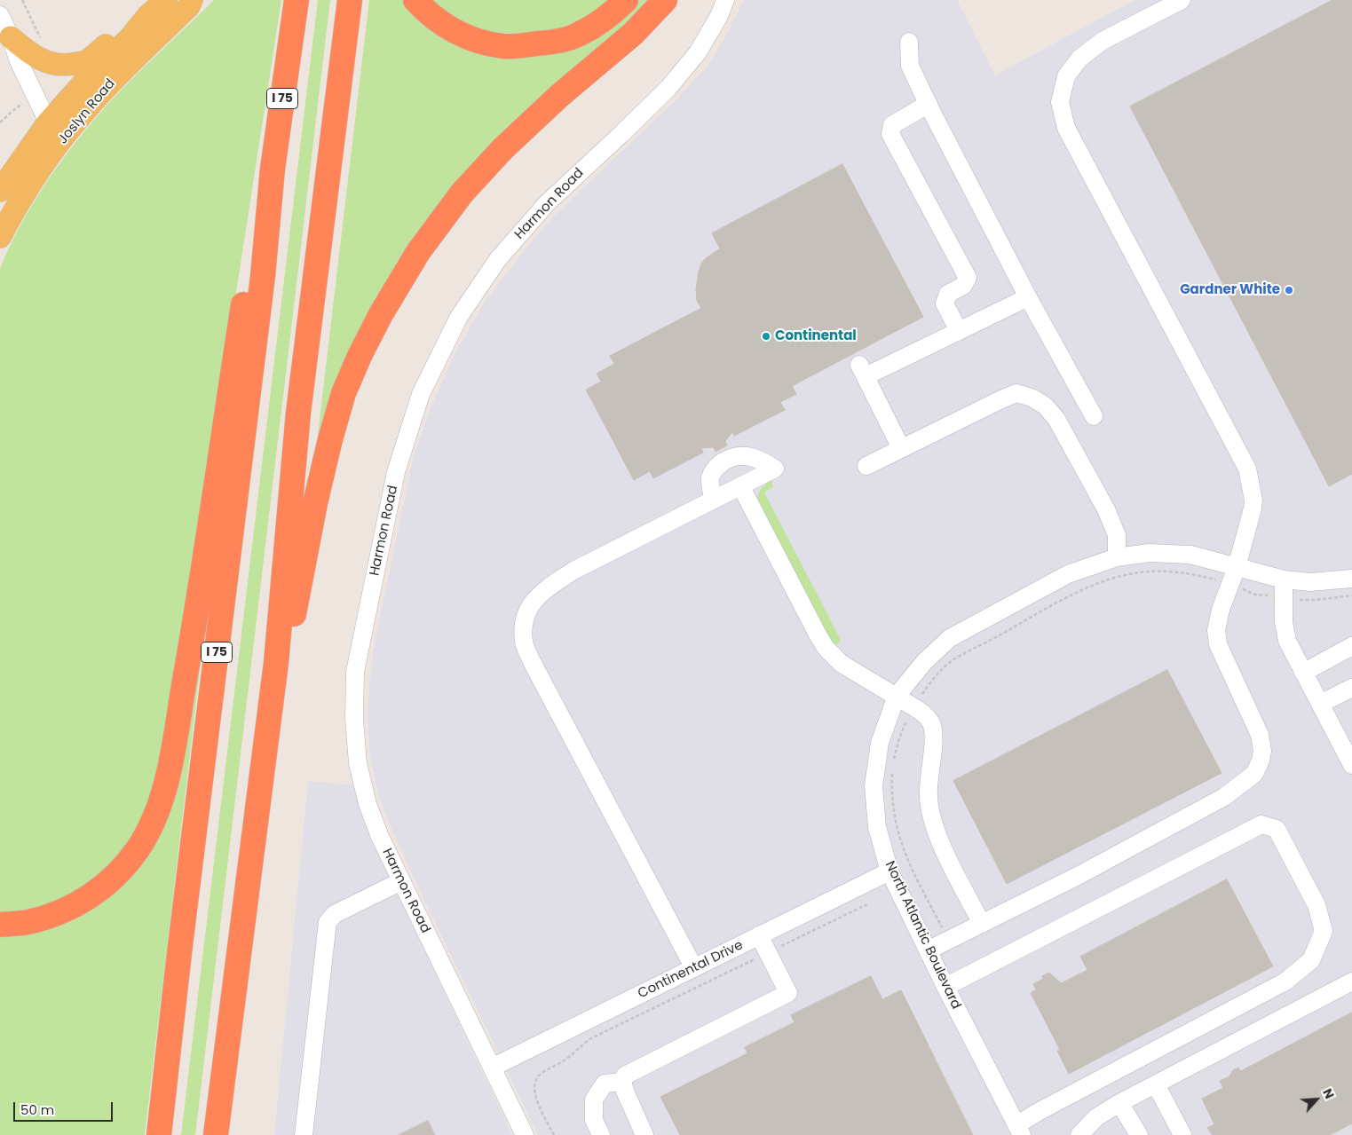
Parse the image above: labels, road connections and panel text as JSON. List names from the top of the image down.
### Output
{
  "streets": {
    "highway": ["I 75"],
    "main road": ["Joslyn Road"],
    "street": ["Harmon Road", "North Atlantic Boulevard", "Continental Drive"]
  },
  "crossings": [
    ["Harmon Road", "Continental Drive"],
    ["North Atlantic Boulevard", "Continental Drive"]
  ],
  "places": ["Gardner White", "Continental"],
  "scale_bar": "50 m",
  "north": "top right"
}
